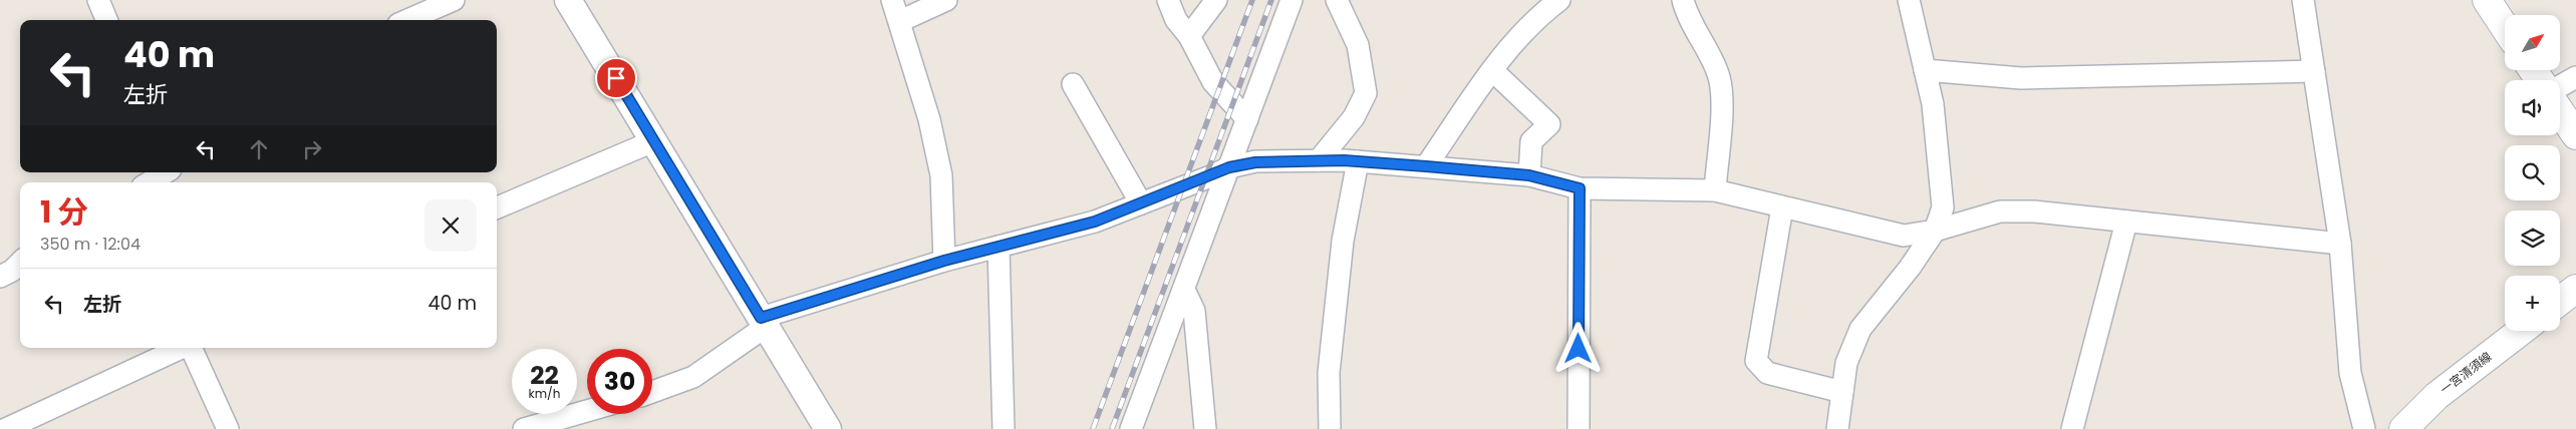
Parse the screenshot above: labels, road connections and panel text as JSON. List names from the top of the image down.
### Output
{
  "streets": {
    "main road": ["一宮清須線"]
  },
  "north": "top right",
  "page": {
    "map_buttons": "+",
    "turn": ["40 m", "左折"],
    "heading": ["1 分", "350 m · 12:04"],
    "list": [
      {
        "name": "左折",
        "value": "40 m"
      }
    ],
    "speed": "22 km/h",
    "limit": "30"
  }
}
